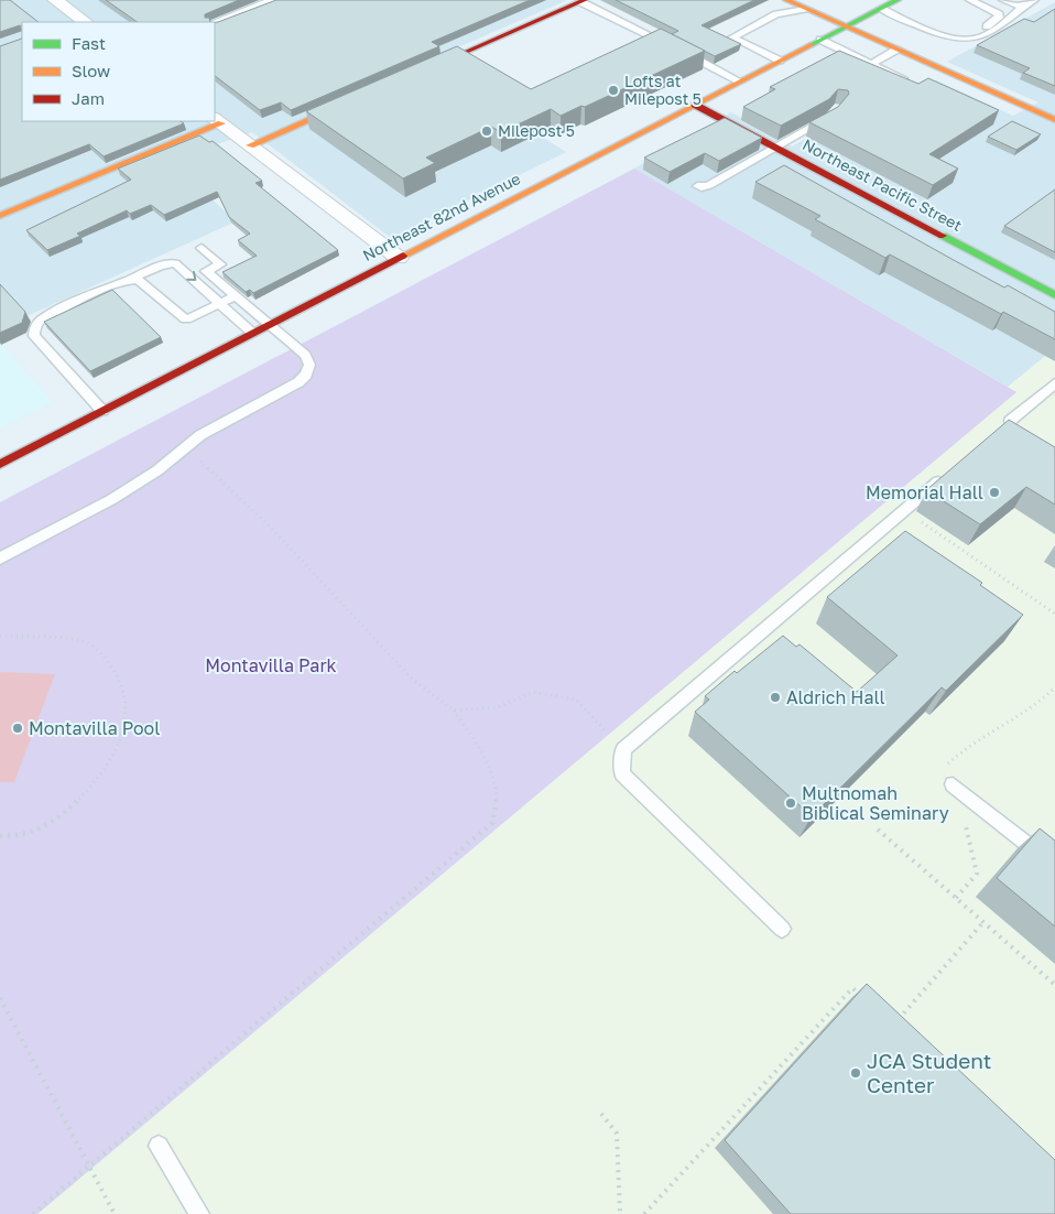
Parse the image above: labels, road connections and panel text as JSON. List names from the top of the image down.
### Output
{
  "streets": {
    "street": ["Northeast Pacific Street", "Northeast 82nd Avenue"]
  },
  "crossings": [
    ["Northeast Pacific Street", "Northeast 82nd Avenue"]
  ],
  "parks": ["Montavilla Park"],
  "places": [
    "Lofts at Milepost 5",
    "Milepost 5",
    "Memorial Hall",
    "Aldrich Hall",
    "Montavilla Pool",
    "Multnomah Biblical Seminary",
    "JCA Student Center"
  ],
  "legend": ["Fast", "Slow", "Jam"]
}
